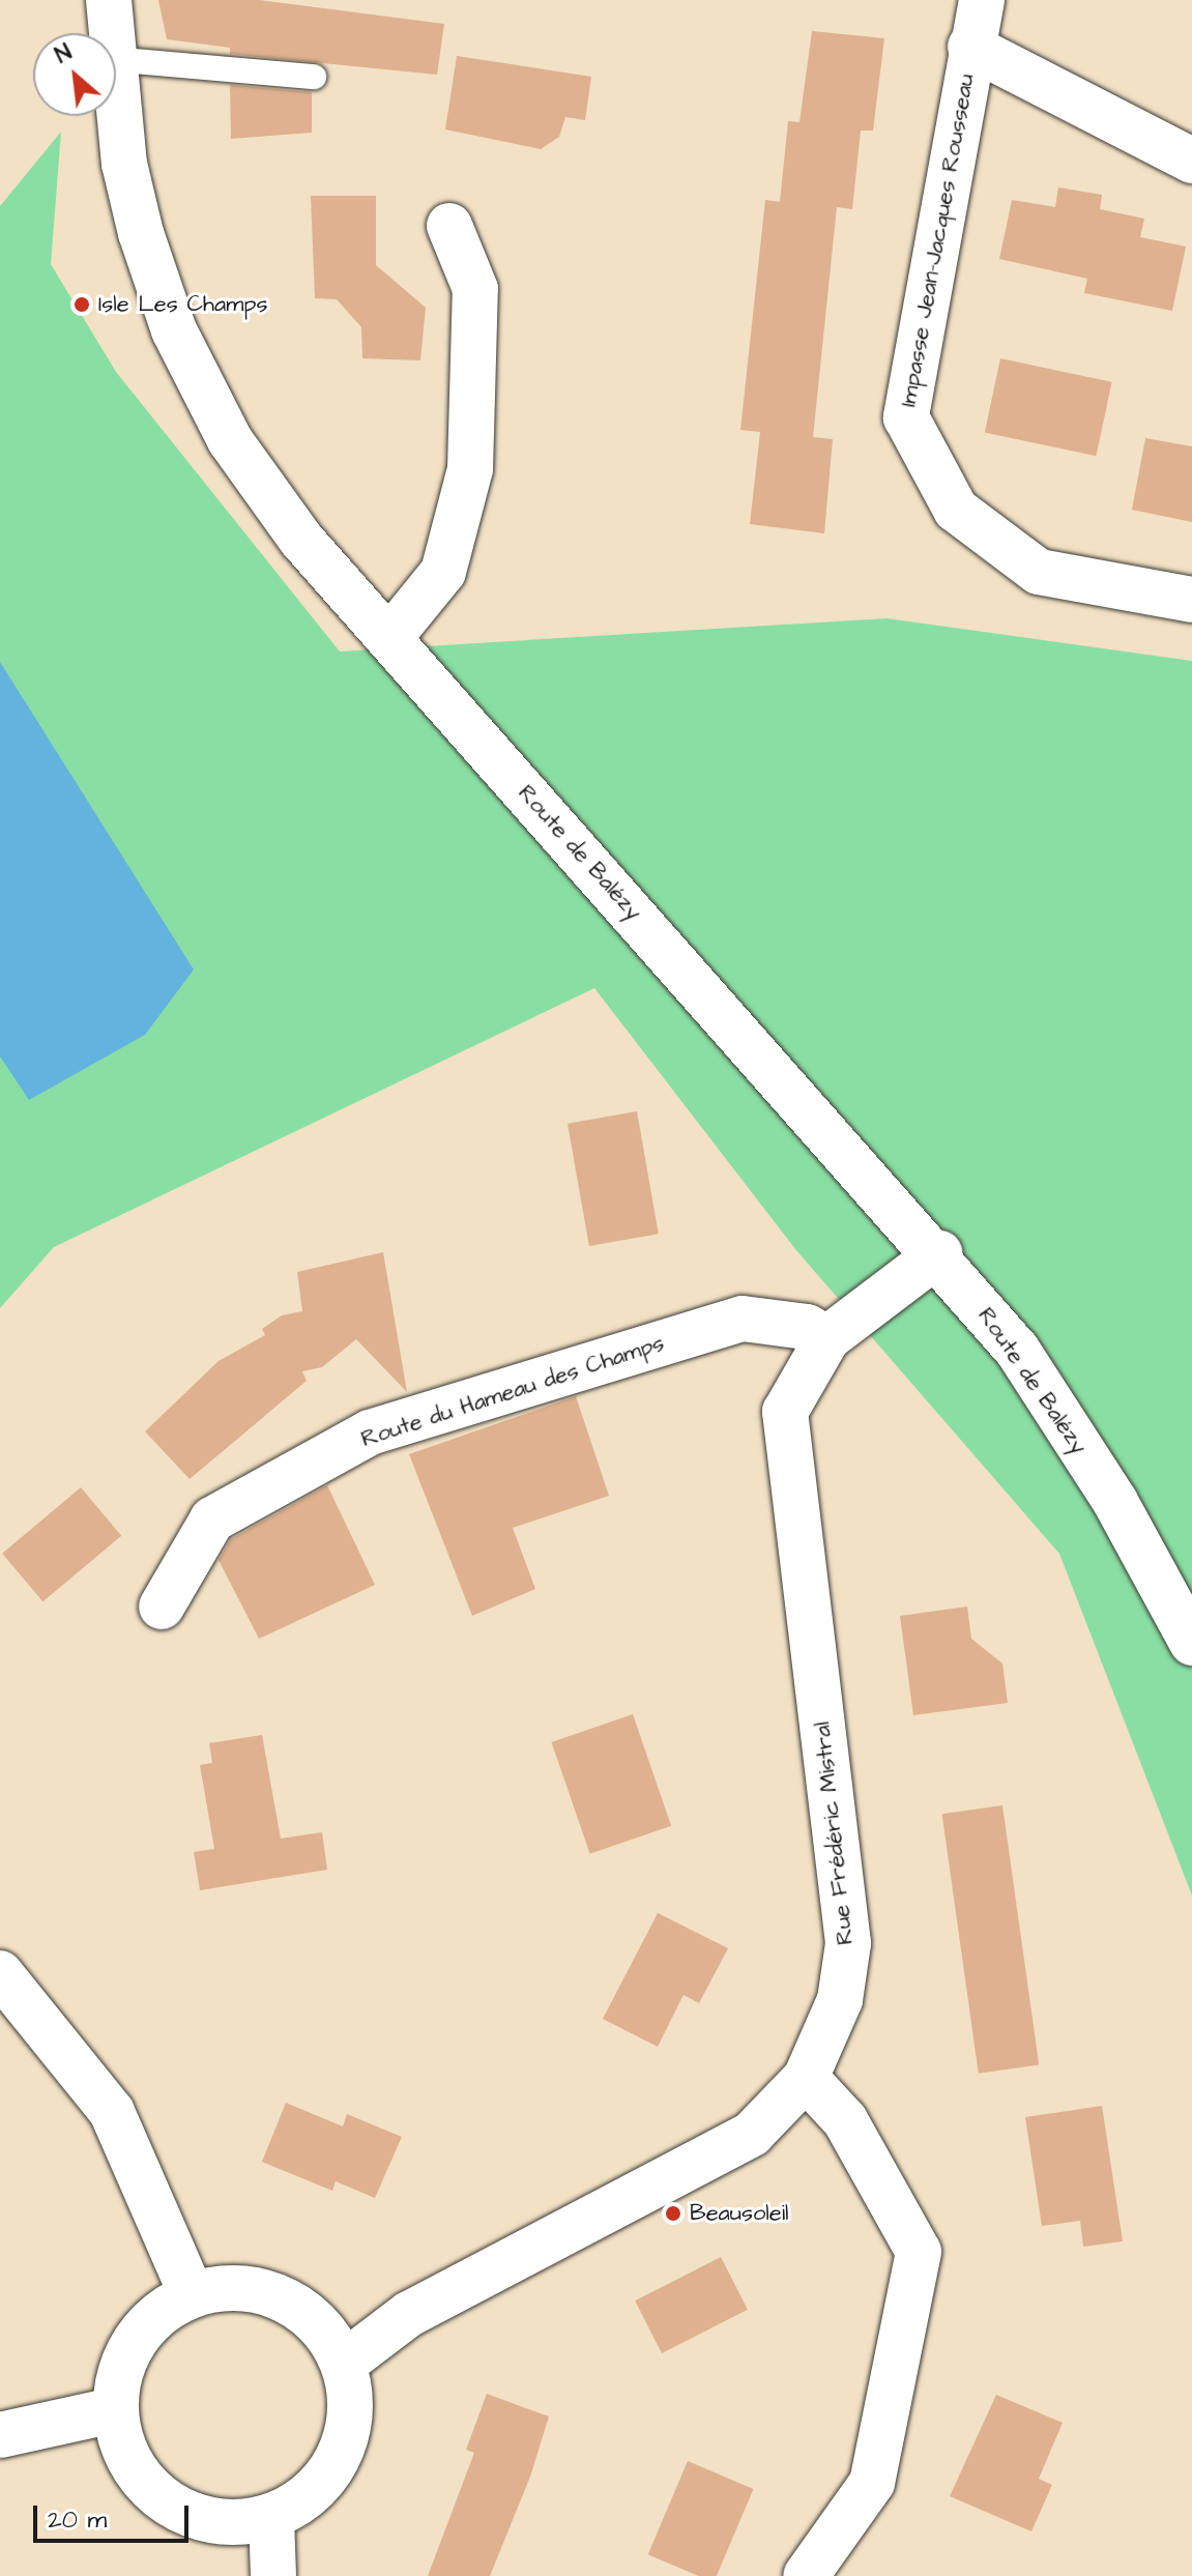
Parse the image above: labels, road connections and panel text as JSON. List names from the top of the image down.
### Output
{
  "streets": {
    "street": [
      "Impasse Jean-Jacques Rousseau",
      "Route de Balézy",
      "Route du Hameau des Champs",
      "Rue Frédéric Mistral"
    ]
  },
  "crossings": [
    ["Route de Balézy", "Rue Frédéric Mistral"],
    ["Route du Hameau des Champs", "Rue Frédéric Mistral"]
  ],
  "places": ["Isle Les Champs", "Beausoleil"],
  "scale_bar": "20 m",
  "north": "top left"
}
